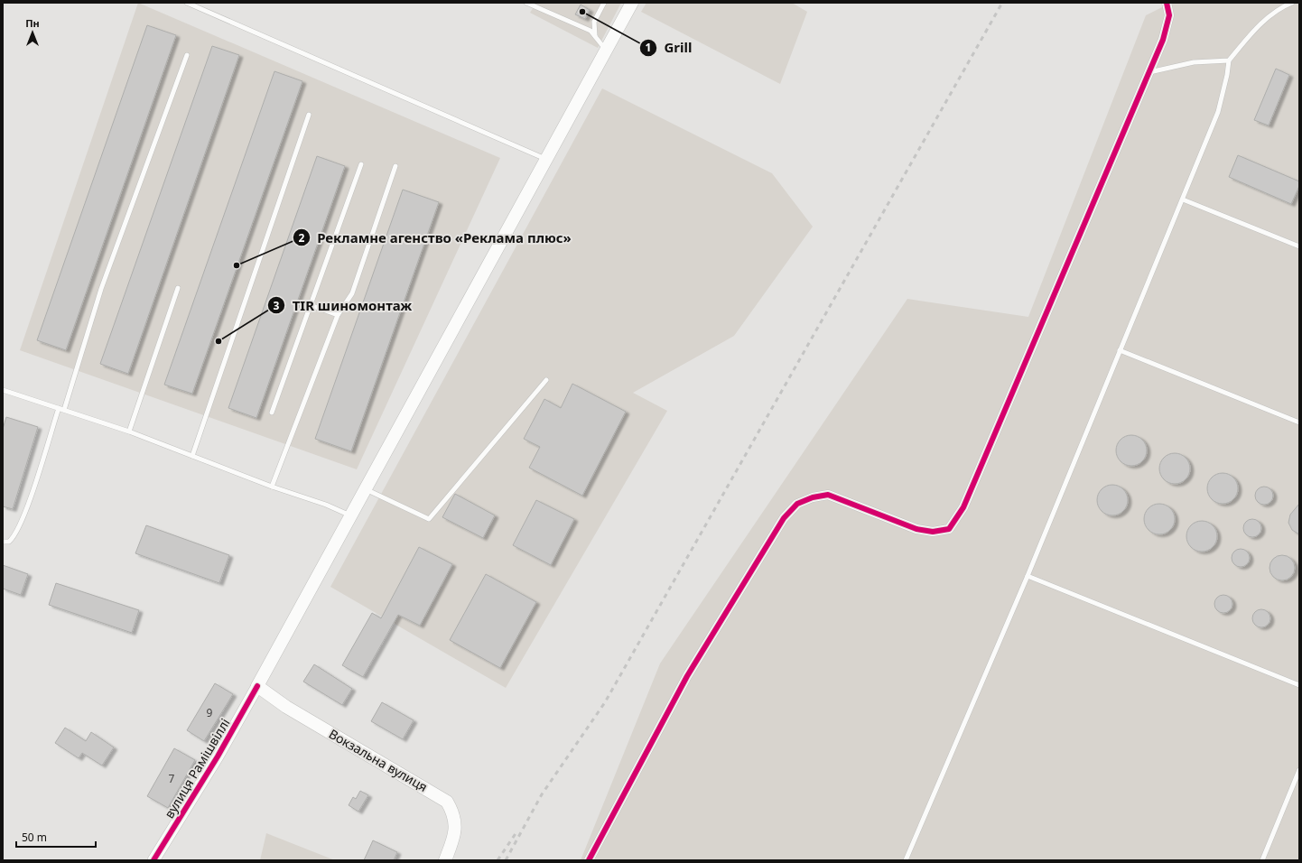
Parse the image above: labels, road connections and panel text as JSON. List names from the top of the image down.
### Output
{
  "streets": {
    "main road": ["Вокзальна вулиця"],
    "street": ["вулиця Рамішвіллі"]
  },
  "crossings": [
    ["Вокзальна вулиця", "вулиця Рамішвіллі"]
  ],
  "places": ["Grill", "Рекламне агенство «Реклама плюс»", "TIR шиномонтаж"],
  "house_numbers": ["9", "7"],
  "scale_bar": "50 m",
  "north": "top"
}
